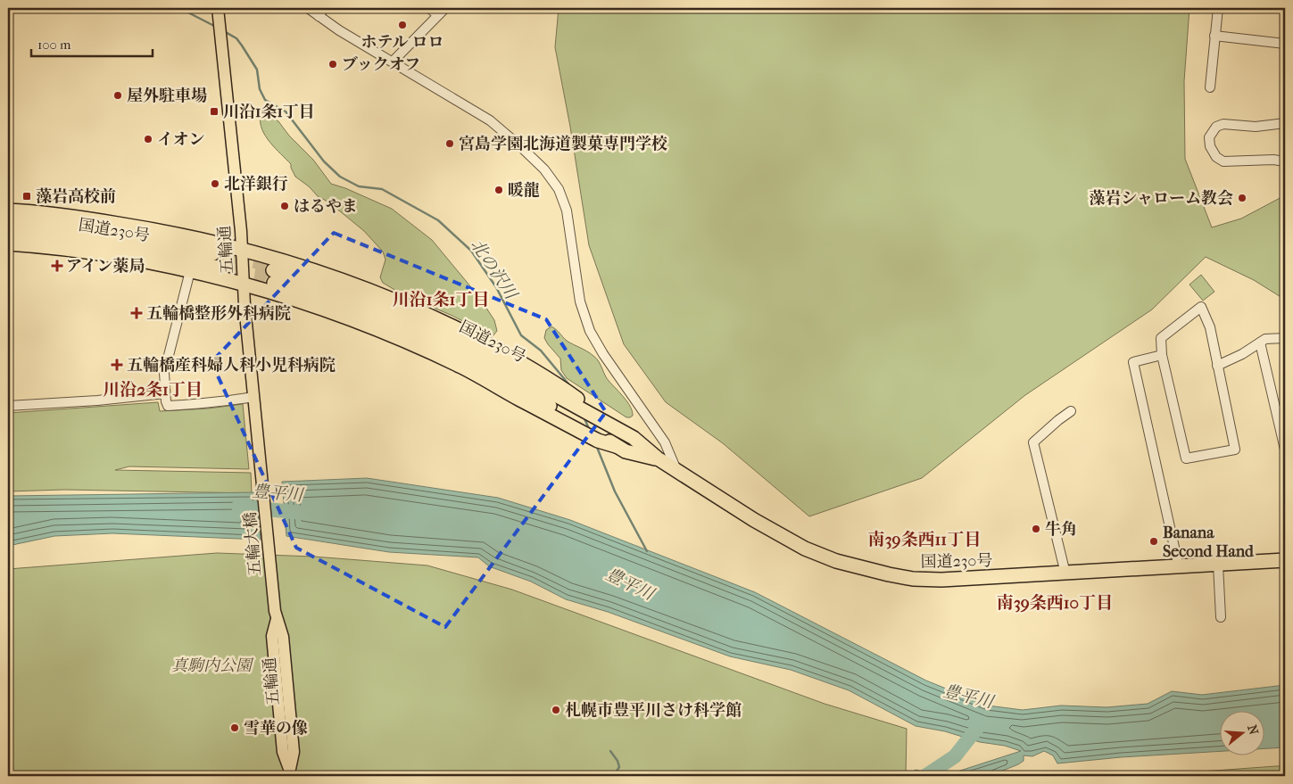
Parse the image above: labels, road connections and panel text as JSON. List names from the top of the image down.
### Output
{
  "streets": {
    "highway": ["国道230号"],
    "main road": ["五輪通", "五輪大橋"]
  },
  "crossings": [
    ["五輪通", "五輪大橋"]
  ],
  "districts": [
    "川沿1条1丁目",
    "川沿2条1丁目",
    "南39条西11丁目",
    "南39条西10丁目"
  ],
  "water": ["北の沢川", "豊平川"],
  "parks": ["真駒内公園"],
  "places": {
    "other": [
      "ホテル ロロ",
      "ブックオフ",
      "屋外駐車場",
      "イオン",
      "宮島学園北海道製菓専門学校",
      "北洋銀行",
      "暖龍",
      "藻岩シャローム教会",
      "はるやま",
      "牛角",
      "Banana Second Hand",
      "札幌市豊平川さけ科学館",
      "雪華の像"
    ],
    "transit": ["川沿1条1丁目", "藻岩高校前"],
    "health": ["アイン薬局", "五輪橋整形外科病院", "五輪橋産科婦人科小児科病院"]
  },
  "scale_bar": "100 m",
  "north": "right"
}
